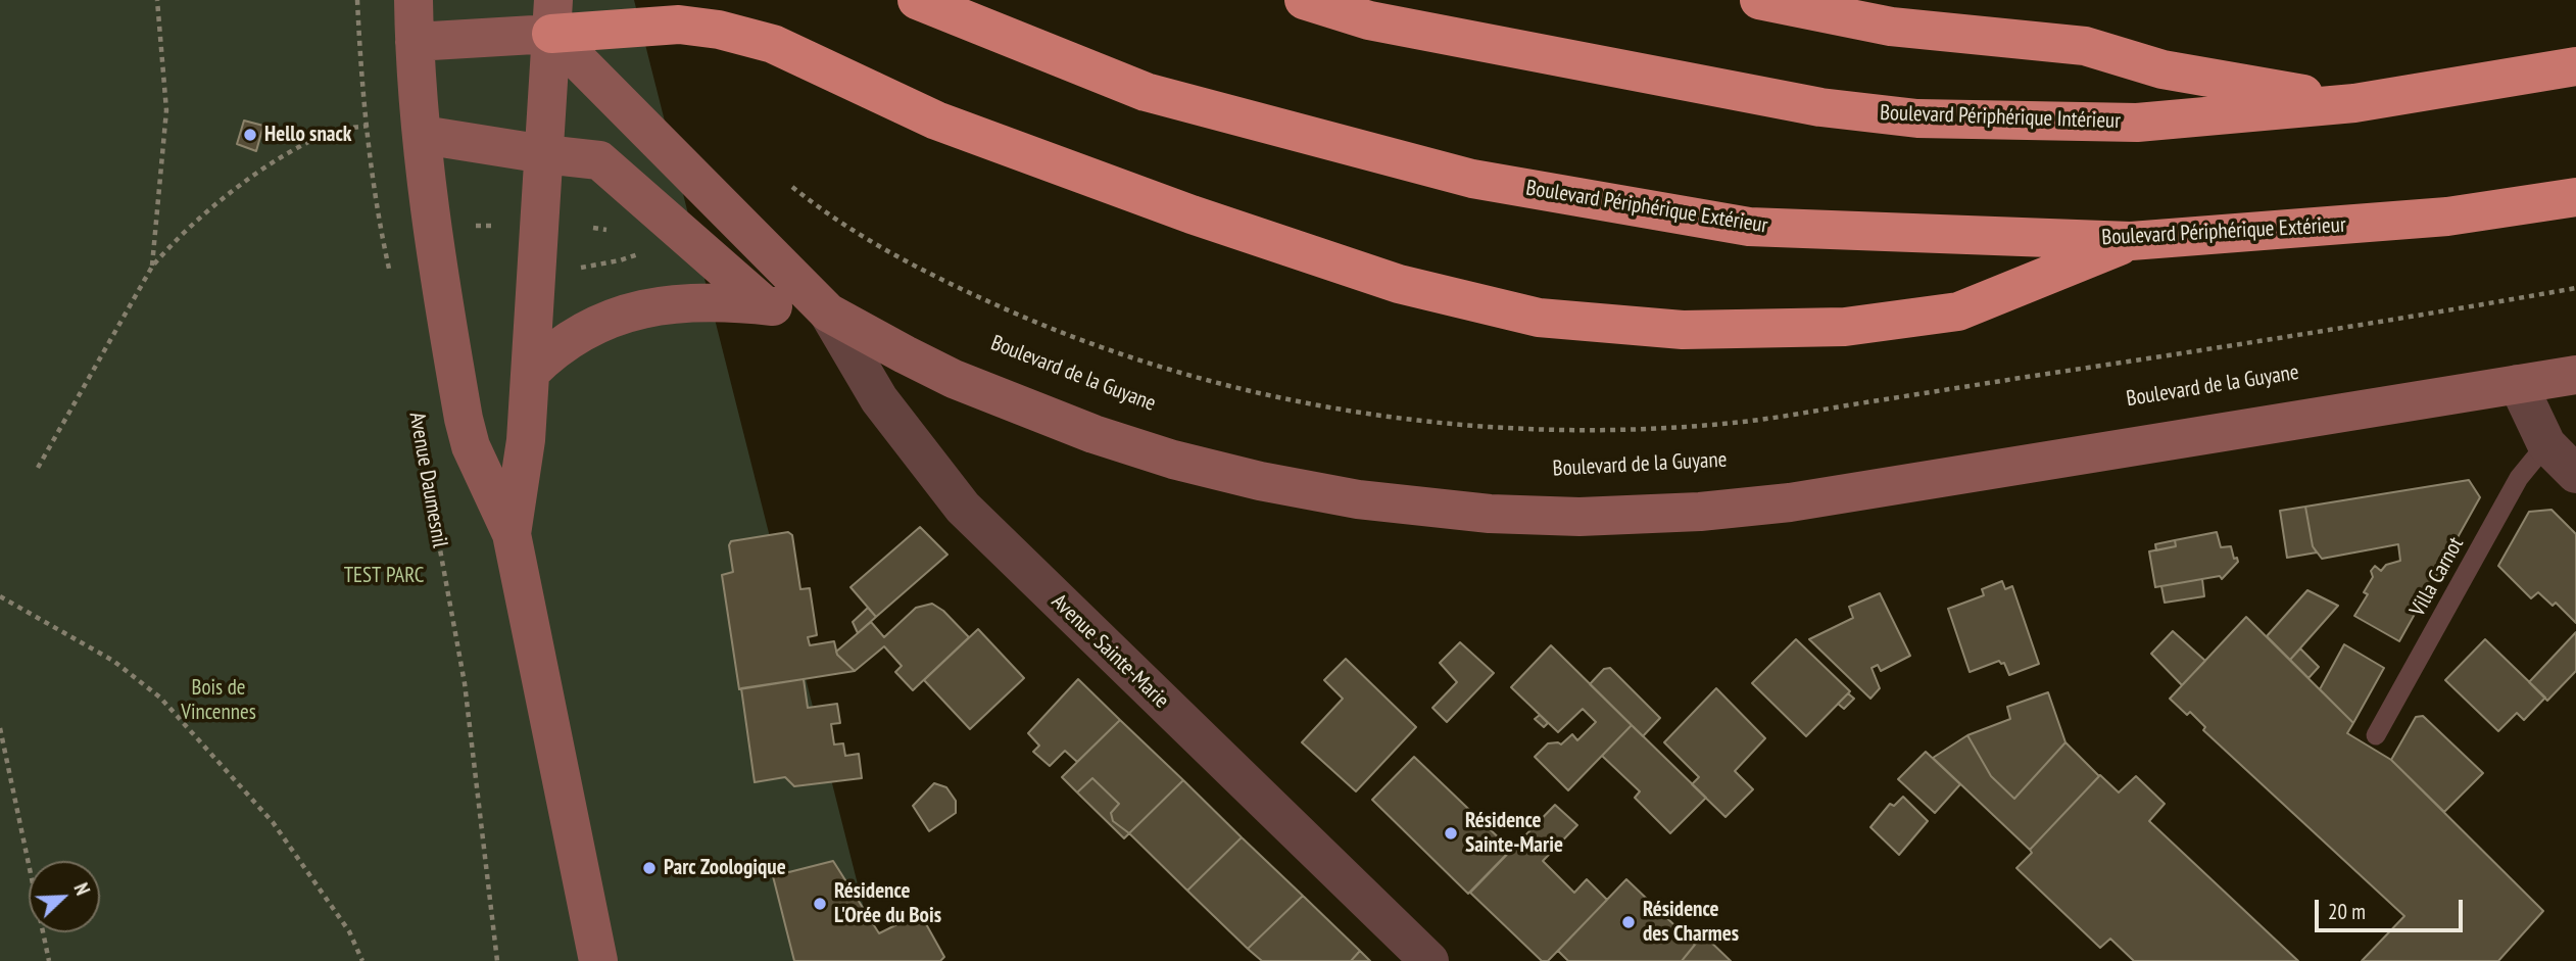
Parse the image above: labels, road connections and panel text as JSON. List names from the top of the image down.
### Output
{
  "streets": {
    "highway": ["Boulevard Périphérique Intérieur", "Boulevard Périphérique Extérieur"],
    "street": ["Avenue Sainte-Marie"],
    "lane": ["Villa Carnot"],
    "path": ["Avenue Daumesnil"]
  },
  "parks": ["TEST PARC", "Bois de Vincennes"],
  "places": [
    "Hello snack",
    "Résidence Sainte-Marie",
    "Parc Zoologique",
    "Résidence L'Orée du Bois",
    "Résidence des Charmes"
  ],
  "scale_bar": "20 m",
  "north": "top right"
}
